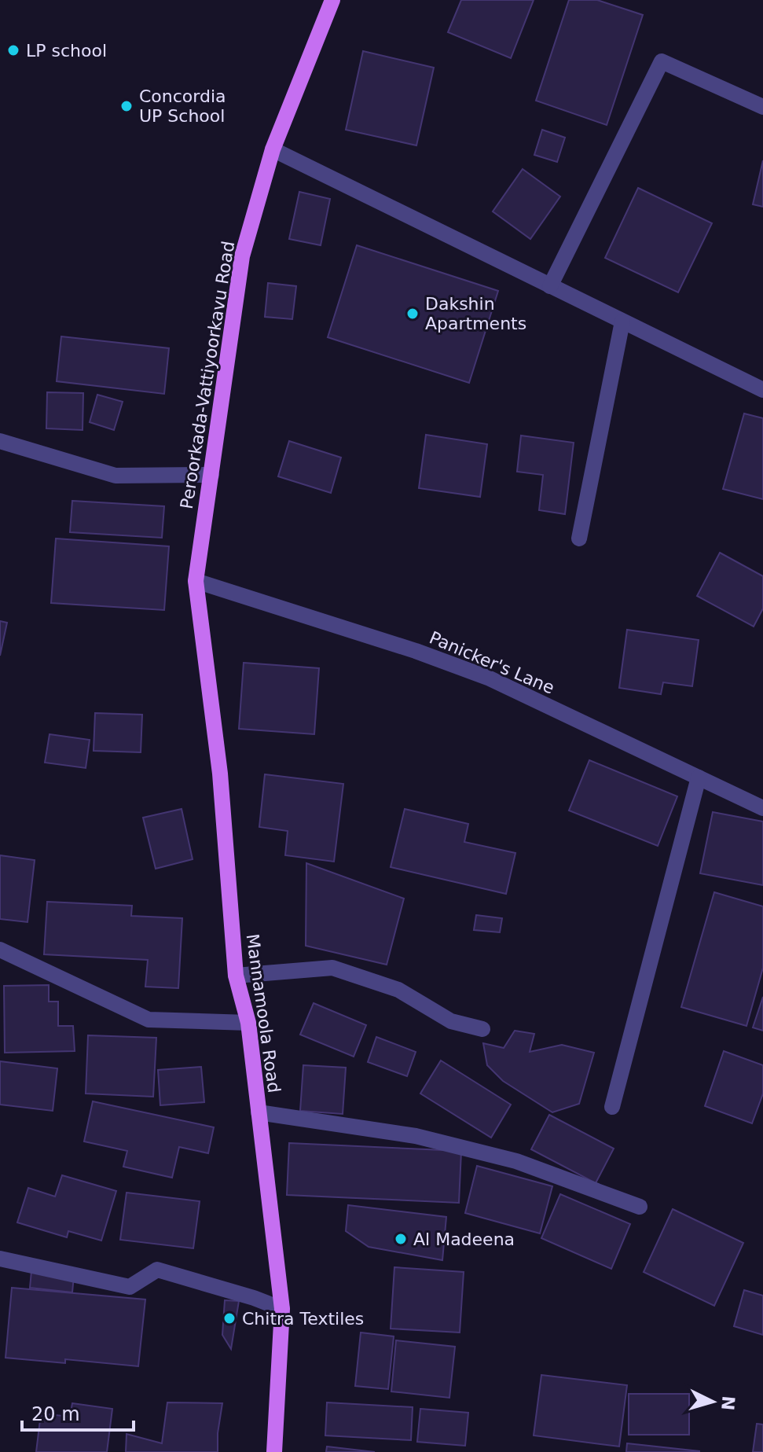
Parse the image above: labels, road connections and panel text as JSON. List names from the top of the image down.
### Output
{
  "streets": {
    "main road": ["Peroorkada-Vattiyoorkavu Road", "Mannamoola Road"],
    "street": ["Panicker's Lane"]
  },
  "crossings": [
    ["Peroorkada-Vattiyoorkavu Road", "Panicker's Lane"],
    ["Peroorkada-Vattiyoorkavu Road", "Mannamoola Road"],
    ["Panicker's Lane", "Mannamoola Road"]
  ],
  "places": [
    "LP school",
    "Concordia UP School",
    "Dakshin Apartments",
    "Al Madeena",
    "Chitra Textiles"
  ],
  "scale_bar": "20 m",
  "north": "right"
}
